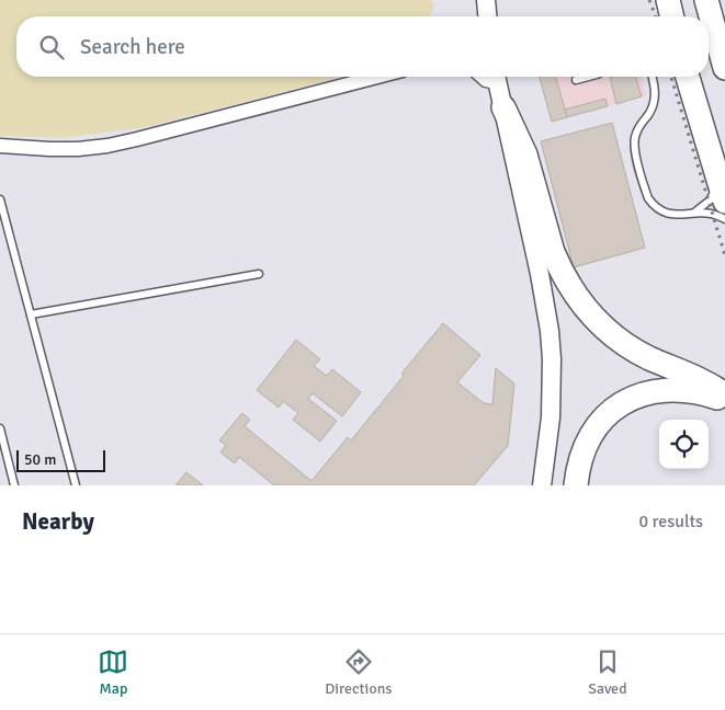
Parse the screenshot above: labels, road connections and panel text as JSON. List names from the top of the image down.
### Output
{
  "scale_bar": "50 m",
  "page": {
    "search": "Search here",
    "scale": "50 m",
    "heading": ["Nearby", "0 results"],
    "nav": ["Map", "Directions", "Saved"]
  }
}
